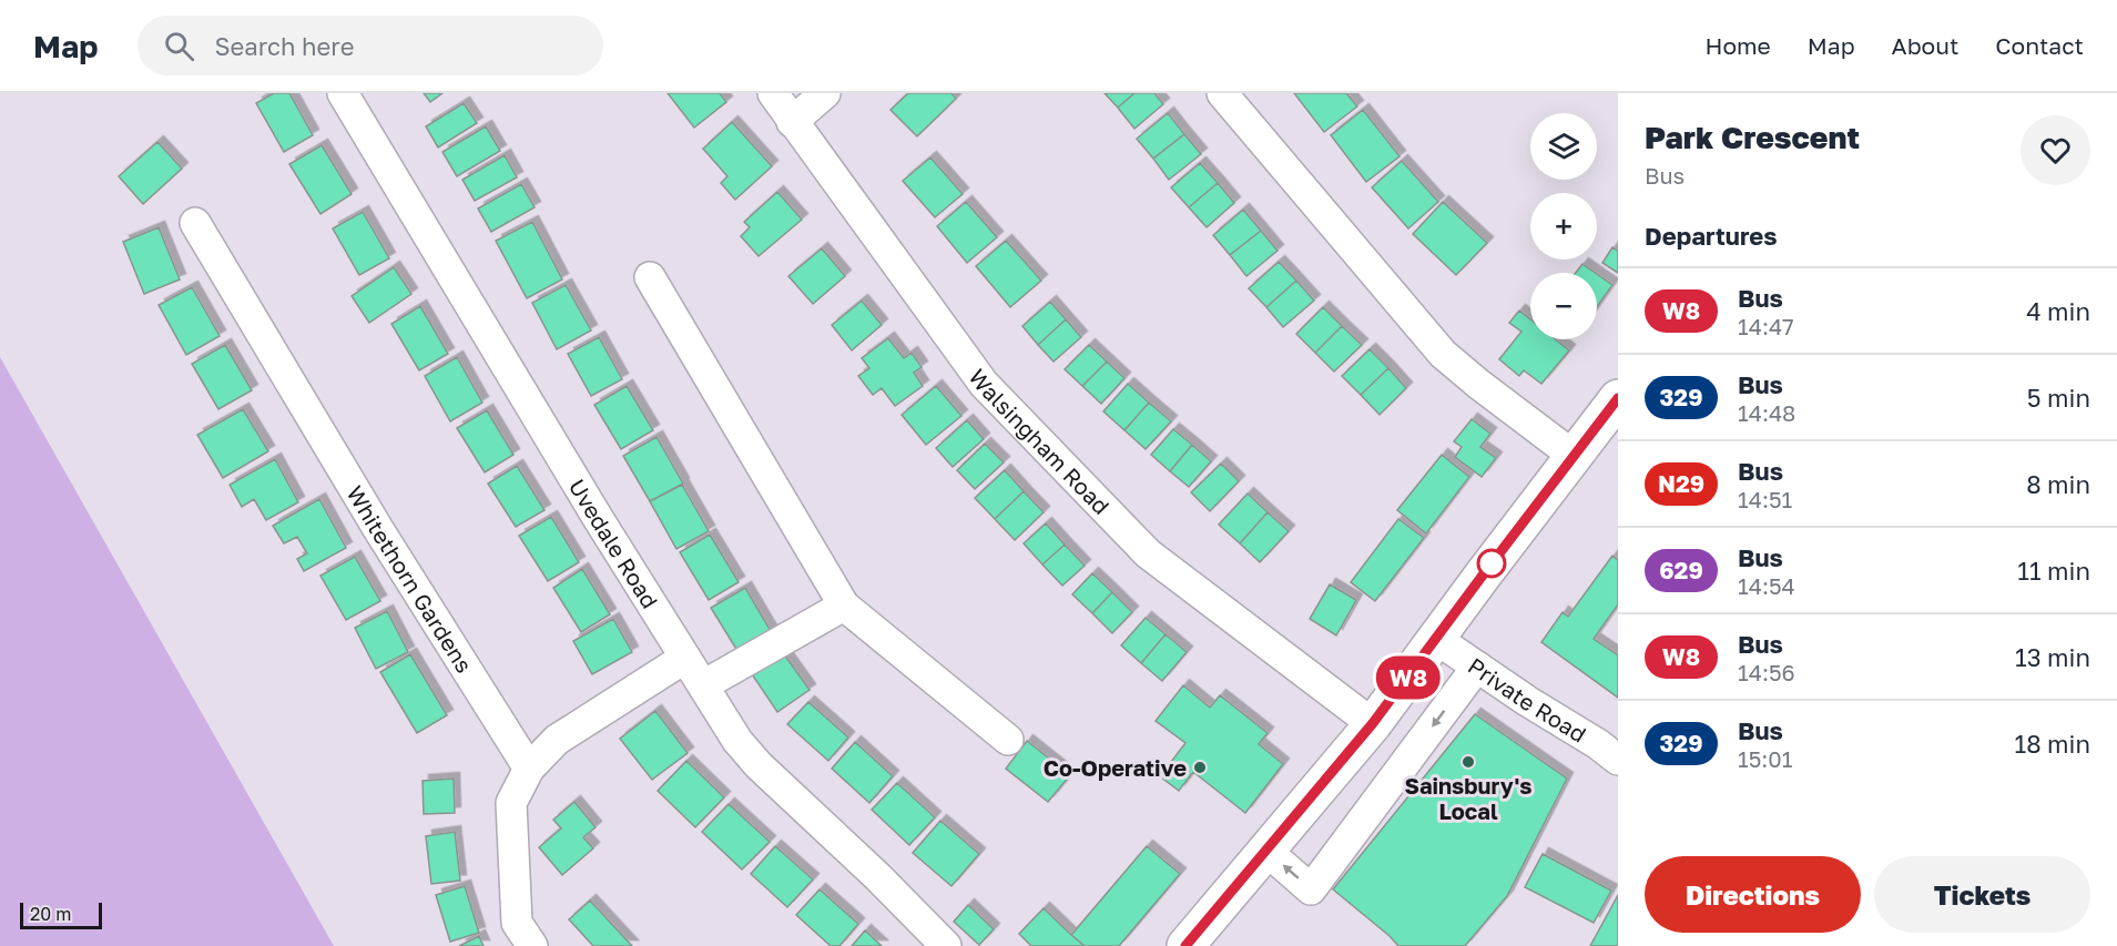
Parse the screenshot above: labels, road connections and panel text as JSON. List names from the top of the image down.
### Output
{
  "streets": {
    "street": [
      "Walsingham Road",
      "Uvedale Road",
      "Whitethorn Gardens",
      "Private Road"
    ]
  },
  "places": ["Sainsbury's Local", "Co-Operative"],
  "lines": ["bus line W8"],
  "scale_bar": "20 m",
  "page": {
    "header": "Map",
    "search": "Search here",
    "nav": [
      "Home",
      "Map",
      "About",
      "Contact"
    ],
    "on_map": "W8",
    "heading": [
      ["Park Crescent", "Bus"],
      "Departures"
    ],
    "map_buttons": ["+", "−"],
    "list": [
      {
        "mark": "W8",
        "name": "Bus",
        "note": "14:47",
        "value": "4 min"
      },
      {
        "mark": "329",
        "name": "Bus",
        "note": "14:48",
        "value": "5 min"
      },
      {
        "mark": "N29",
        "name": "Bus",
        "note": "14:51",
        "value": "8 min"
      },
      {
        "mark": "629",
        "name": "Bus",
        "note": "14:54",
        "value": "11 min"
      },
      {
        "mark": "W8",
        "name": "Bus",
        "note": "14:56",
        "value": "13 min"
      },
      {
        "mark": "329",
        "name": "Bus",
        "note": "15:01",
        "value": "18 min"
      }
    ],
    "buttons": ["Directions", "Tickets"],
    "scale": "20 m"
  }
}
